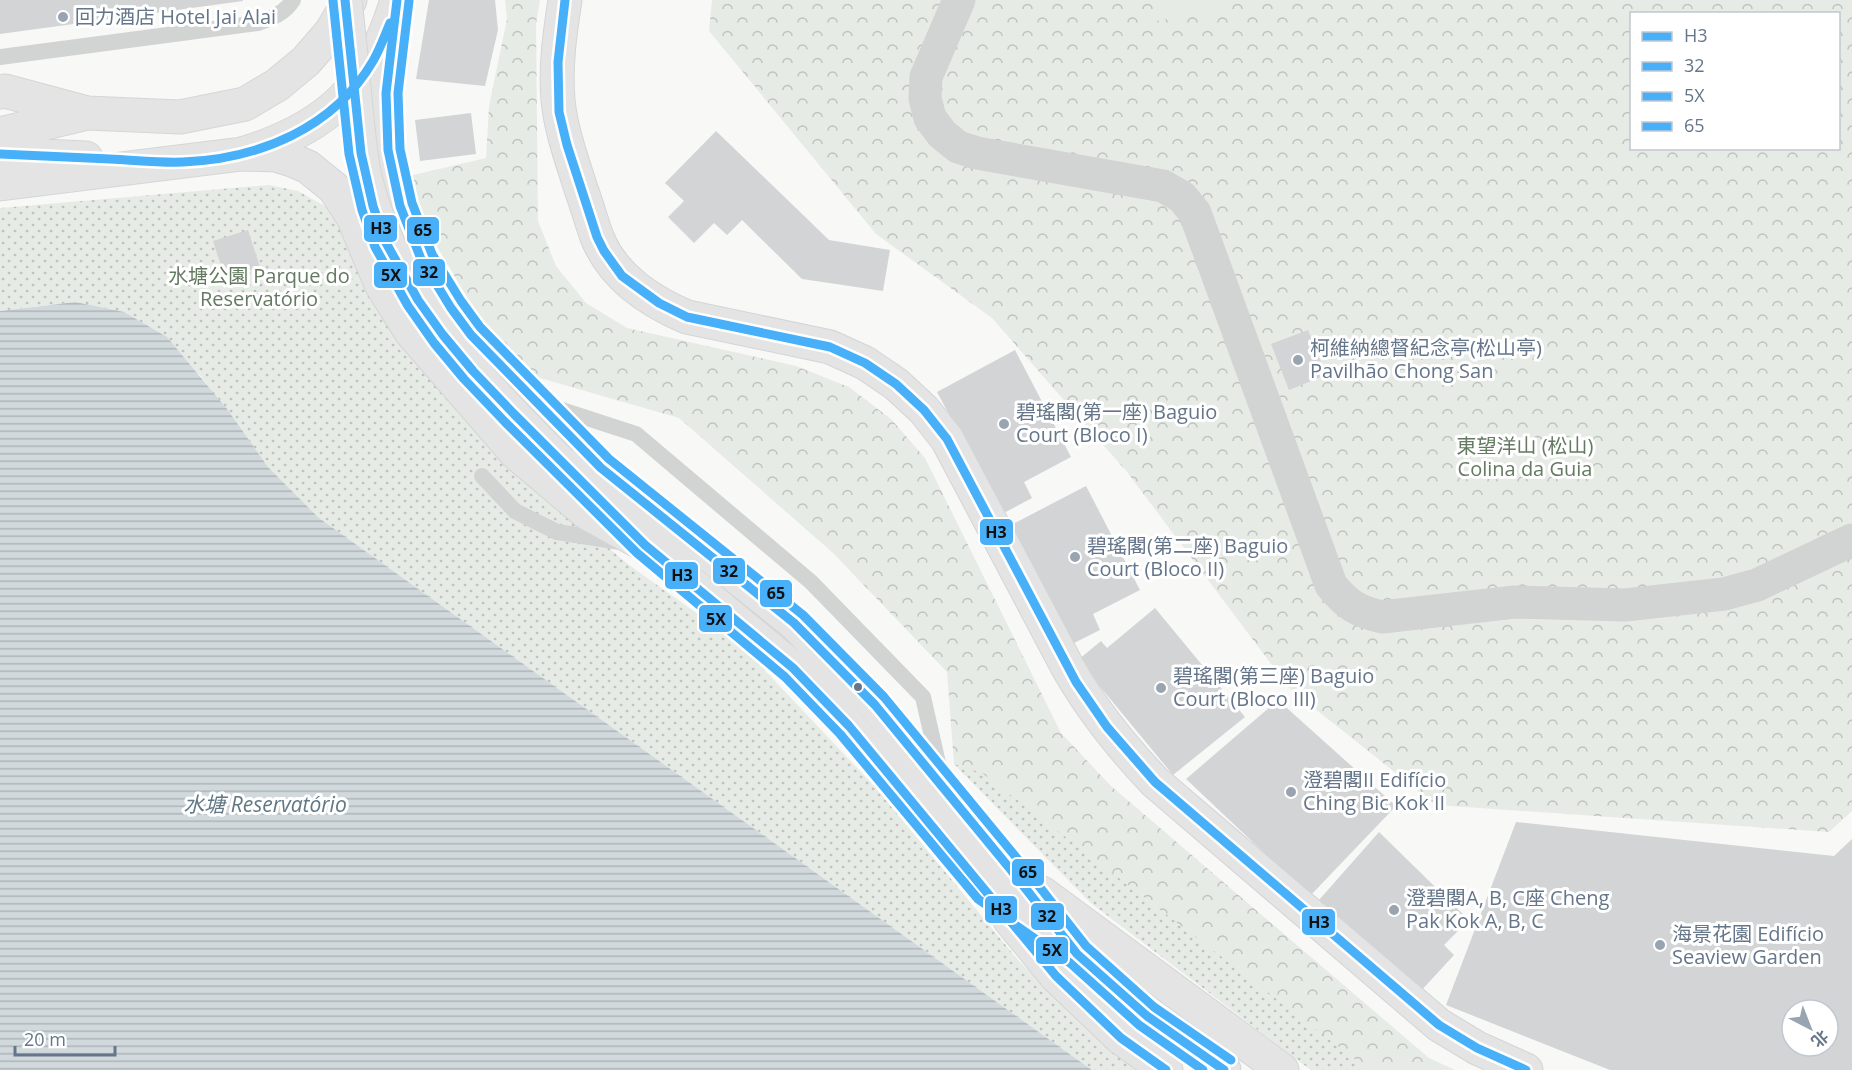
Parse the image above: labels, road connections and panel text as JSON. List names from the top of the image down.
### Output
{
  "water": ["水塘 Reservatório"],
  "parks": ["水塘公園 Parque do Reservatório", "東望洋山 (松山) Colina da Guia"],
  "places": [
    "回力酒店 Hotel Jai Alai",
    "柯維納總督紀念亭(松山亭) Pavilhão Chong San",
    "碧瑤閣(第一座) Baguio Court (Bloco I)",
    "碧瑤閣(第二座) Baguio Court (Bloco II)",
    "碧瑤閣(第三座) Baguio Court (Bloco III)",
    "澄碧閣II Edifício Ching Bic Kok II",
    "澄碧閣A, B, C座 Cheng Pak Kok A, B, C",
    "海景花園 Edifício Seaview Garden"
  ],
  "lines": [
    "transit line H3",
    "transit line 32",
    "transit line 5X",
    "transit line 65"
  ],
  "legend": [
    "H3",
    "32",
    "5X",
    "65"
  ],
  "scale_bar": "20 m",
  "north": "bottom right"
}
